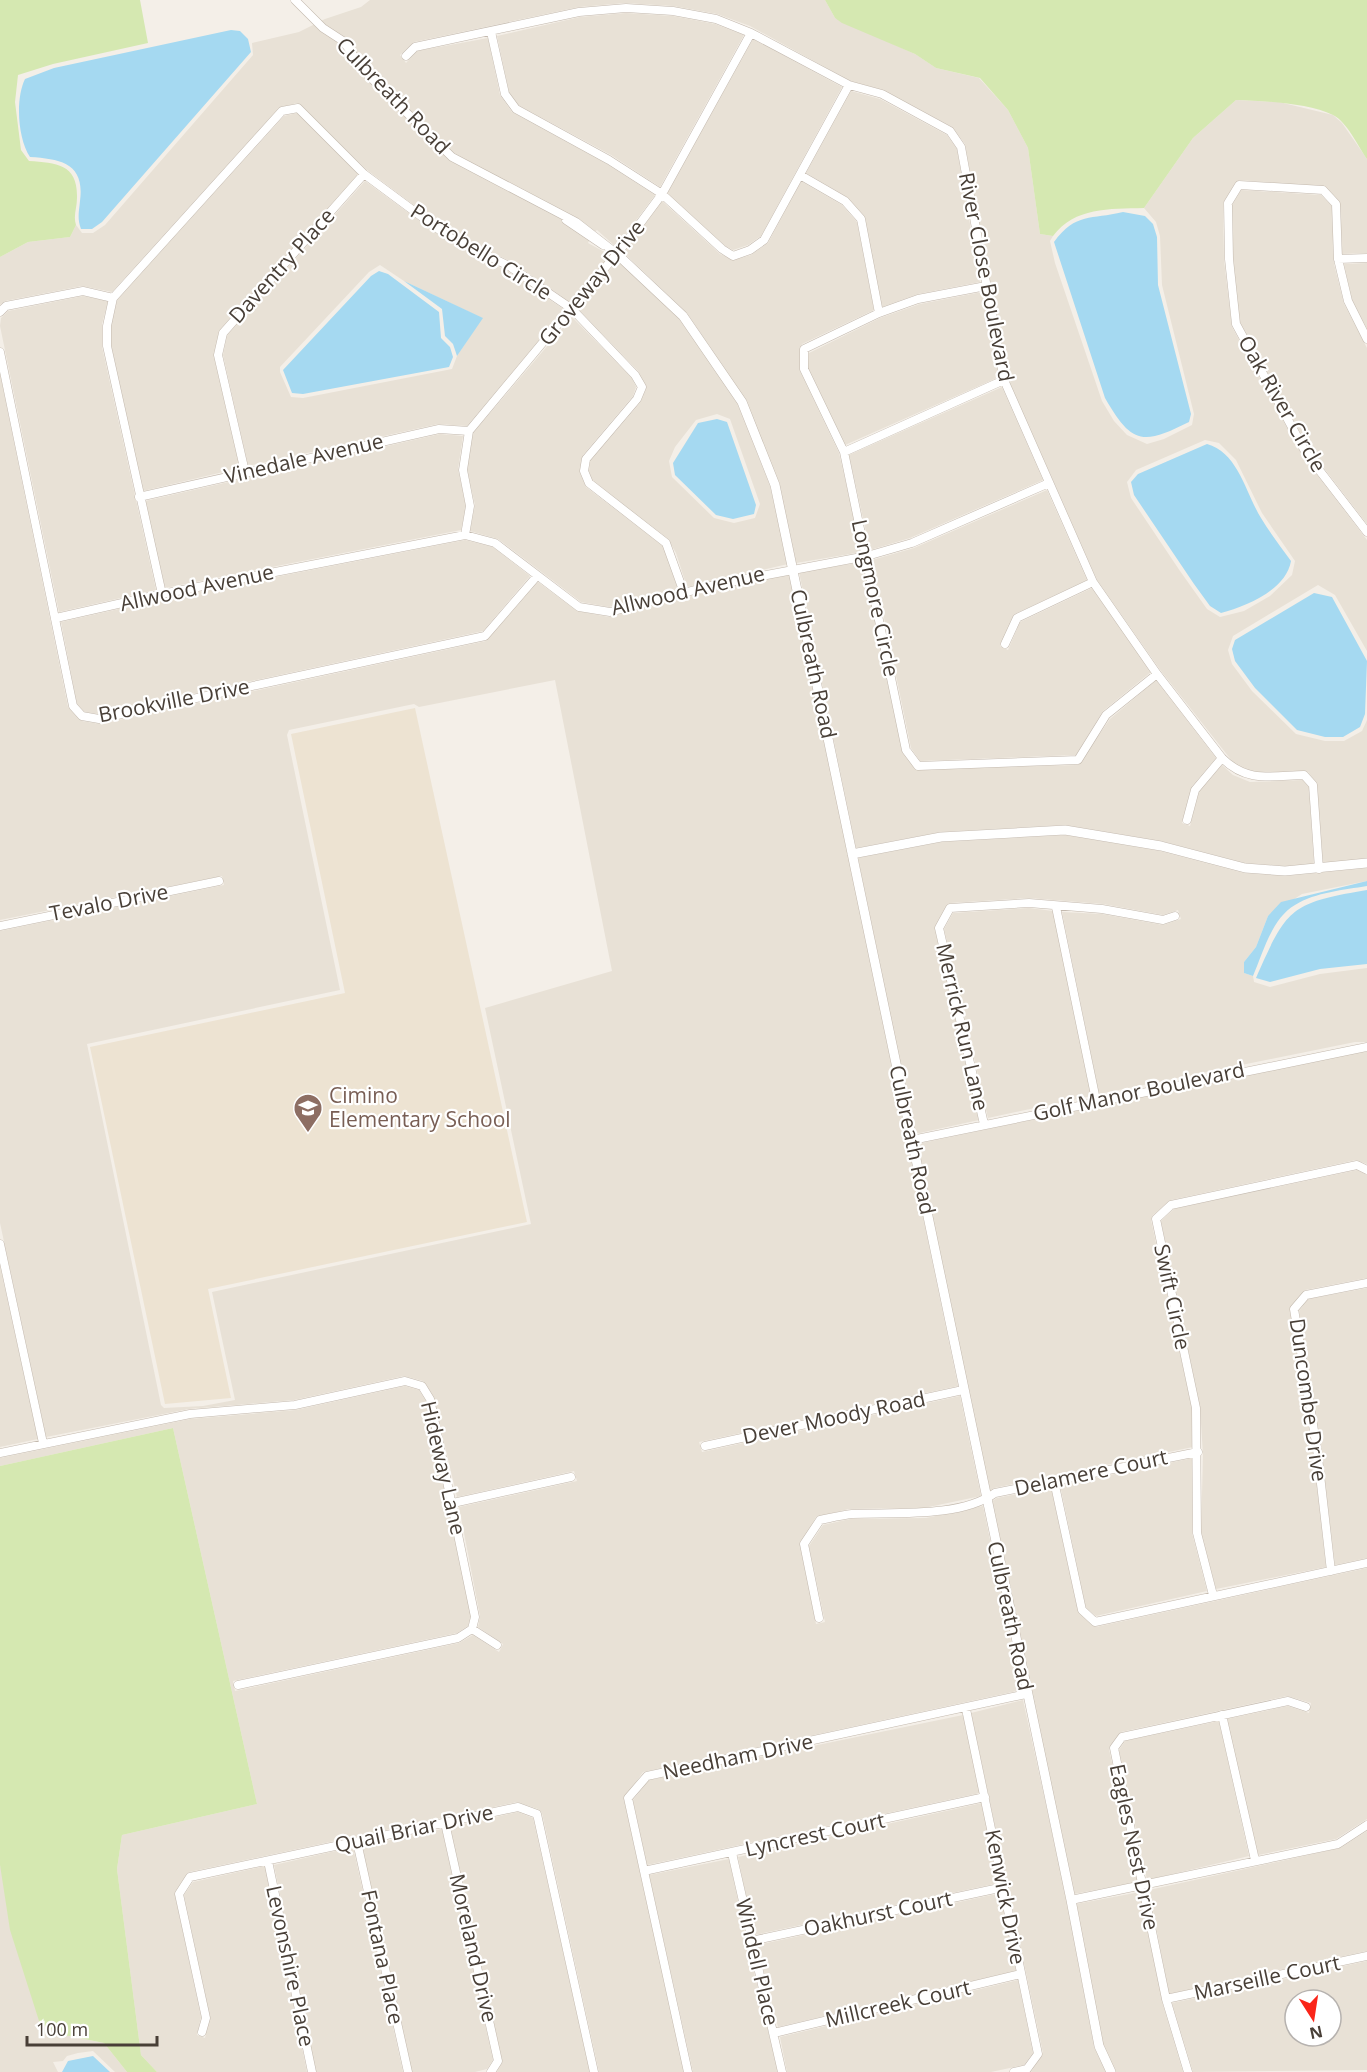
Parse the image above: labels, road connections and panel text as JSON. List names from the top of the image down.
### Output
{
  "streets": {
    "street": [
      "Culbreath Road",
      "Portobello Circle",
      "Daventry Place",
      "River Close Boulevard",
      "Groveway Drive",
      "Oak River Circle",
      "Vinedale Avenue",
      "Allwood Avenue",
      "Longmore Circle",
      "Brookville Drive",
      "Tevalo Drive",
      "Merrick Run Lane",
      "Golf Manor Boulevard",
      "Swift Circle",
      "Duncombe Drive",
      "Dever Moody Road",
      "Hideway Lane",
      "Delamere Court",
      "Needham Drive",
      "Quail Briar Drive",
      "Lyncrest Court",
      "Eagles Nest Drive",
      "Kenwick Drive",
      "Oakhurst Court",
      "Moreland Drive",
      "Fontana Place",
      "Windell Place",
      "Levonshire Place",
      "Marseille Court",
      "Millcreek Court"
    ]
  },
  "crossings": [
    ["Culbreath Road", "Groveway Drive"],
    ["Culbreath Road", "Allwood Avenue"],
    ["Culbreath Road", "Golf Manor Boulevard"],
    ["Culbreath Road", "Dever Moody Road"],
    ["Culbreath Road", "Delamere Court"],
    ["Culbreath Road", "Needham Drive"],
    ["Portobello Circle", "Daventry Place"],
    ["Portobello Circle", "Groveway Drive"],
    ["Portobello Circle", "Vinedale Avenue"],
    ["Portobello Circle", "Allwood Avenue"],
    ["Daventry Place", "Vinedale Avenue"],
    ["River Close Boulevard", "Groveway Drive"],
    ["River Close Boulevard", "Allwood Avenue"],
    ["River Close Boulevard", "Longmore Circle"],
    ["Groveway Drive", "Vinedale Avenue"],
    ["Allwood Avenue", "Longmore Circle"],
    ["Allwood Avenue", "Brookville Drive"],
    ["Merrick Run Lane", "Golf Manor Boulevard"],
    ["Swift Circle", "Delamere Court"],
    ["Needham Drive", "Lyncrest Court"],
    ["Needham Drive", "Kenwick Drive"],
    ["Quail Briar Drive", "Moreland Drive"],
    ["Quail Briar Drive", "Fontana Place"],
    ["Quail Briar Drive", "Levonshire Place"],
    ["Lyncrest Court", "Kenwick Drive"],
    ["Lyncrest Court", "Windell Place"],
    ["Eagles Nest Drive", "Marseille Court"],
    ["Kenwick Drive", "Oakhurst Court"],
    ["Kenwick Drive", "Millcreek Court"],
    ["Oakhurst Court", "Windell Place"],
    ["Windell Place", "Millcreek Court"]
  ],
  "places": {
    "school or university": ["Cimino Elementary School"]
  },
  "scale_bar": "100 m",
  "north": "bottom"
}
